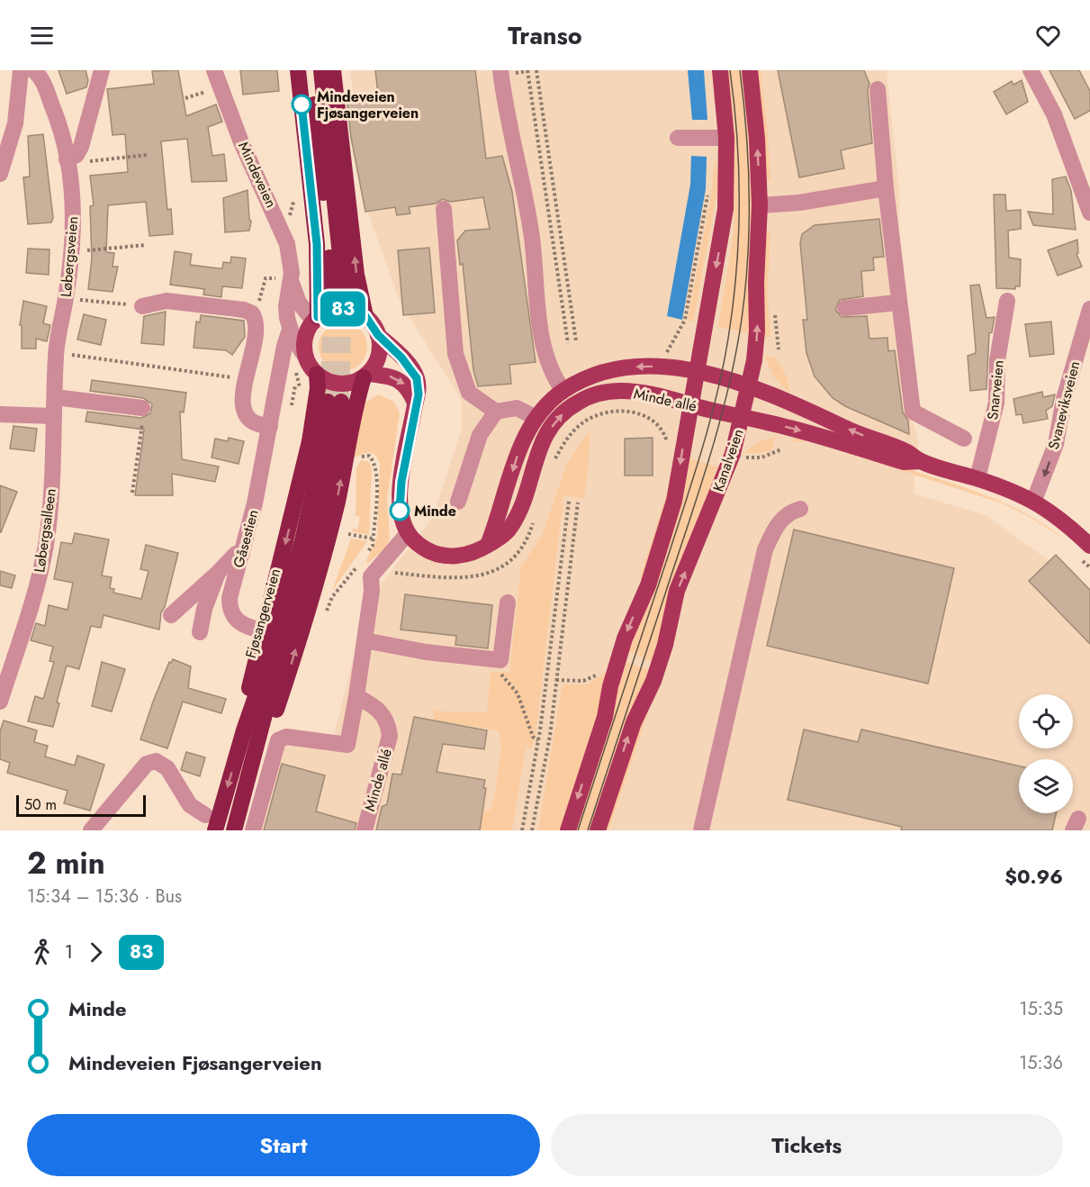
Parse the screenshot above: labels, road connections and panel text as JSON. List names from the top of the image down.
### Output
{
  "streets": {
    "highway": ["Fjøsangerveien"],
    "main road": ["Minde allé", "Kanalveien"],
    "street": [
      "Mindeveien",
      "Løbergsveien",
      "Snarveien",
      "Svaneviksveien",
      "Løbergsalleen",
      "Gåsestien"
    ]
  },
  "crossings": [
    ["Løbergsveien", "Løbergsalleen"],
    ["Snarveien", "Minde allé"],
    ["Minde allé", "Svaneviksveien"],
    ["Minde allé", "Kanalveien"]
  ],
  "one_way": ["Svaneviksveien"],
  "places": ["Mindeveien Fjøsangerveien", "Minde"],
  "lines": ["bus line 83"],
  "scale_bar": "50 m",
  "page": {
    "header": "Transo",
    "on_map": "83",
    "scale": "50 m",
    "heading": ["2 min", "15:34 – 15:36 · Bus", "$0.96"],
    "legs": ["1", "83"],
    "list": [
      {
        "name": "Minde",
        "value": "15:35"
      },
      {
        "name": "Mindeveien Fjøsangerveien",
        "value": "15:36"
      }
    ],
    "buttons": ["Start", "Tickets"]
  }
}
